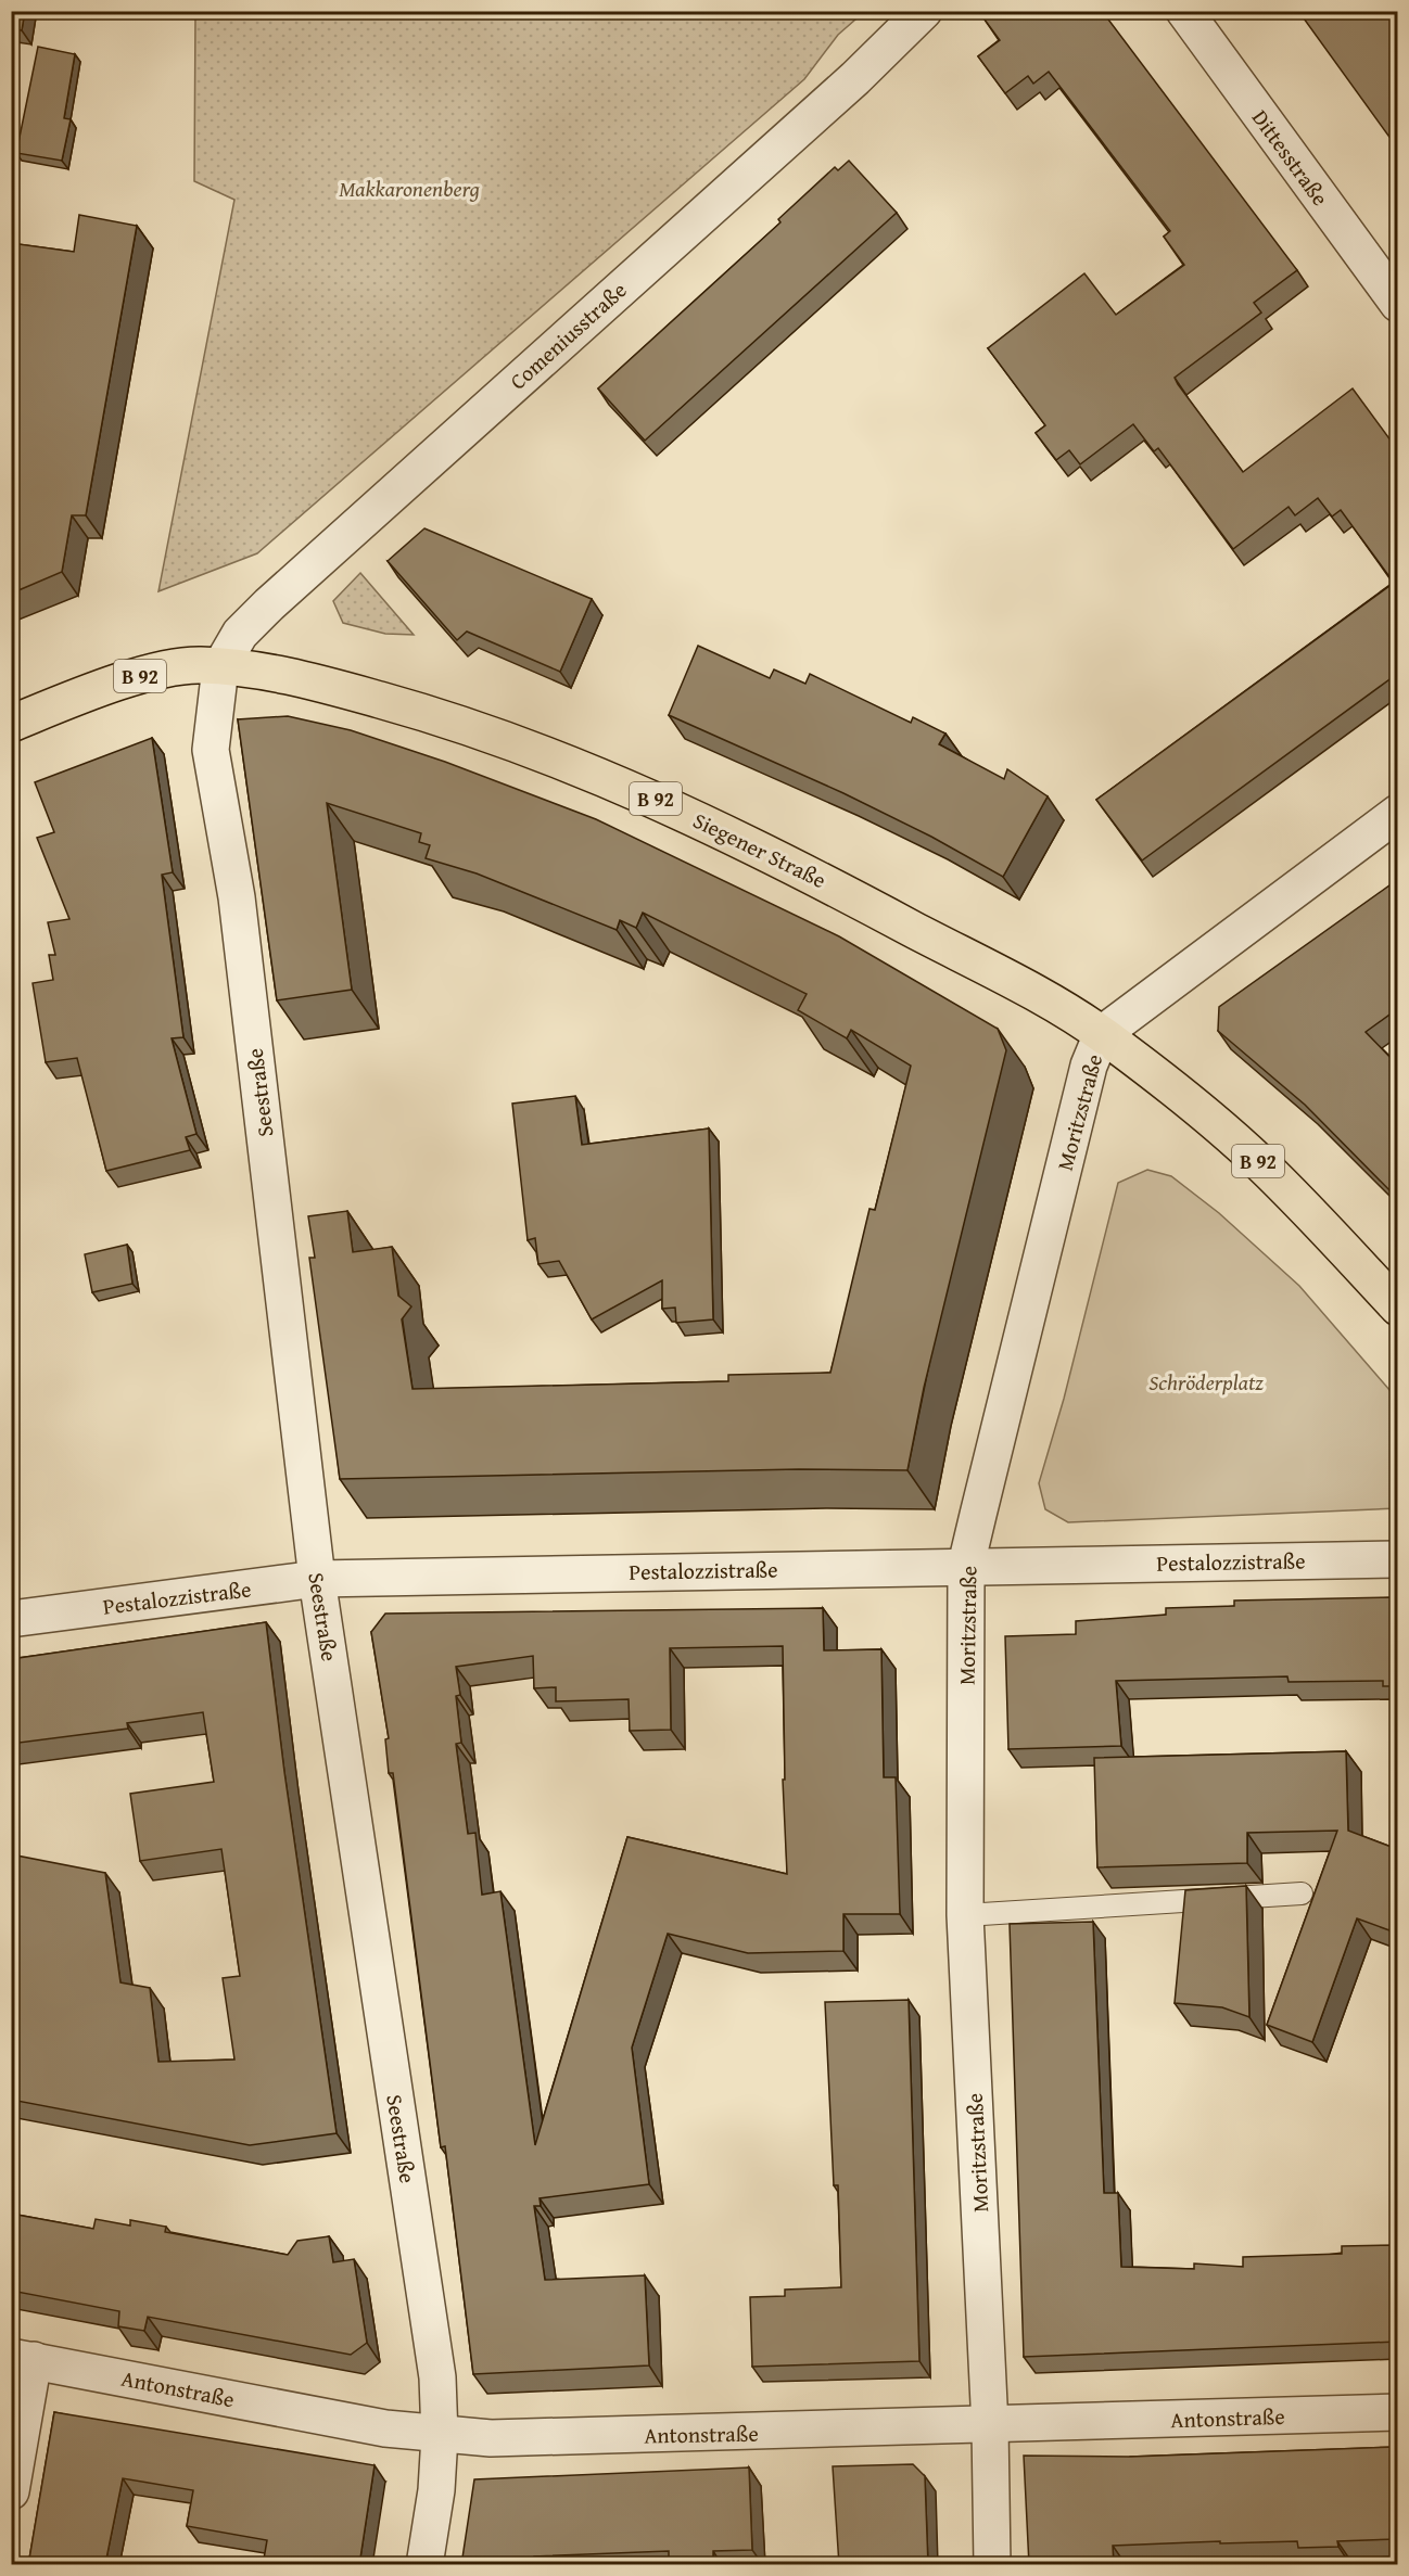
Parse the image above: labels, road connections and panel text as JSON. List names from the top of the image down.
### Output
{
  "streets": {
    "main road": ["B 92", "Siegener Straße"],
    "street": [
      "Dittesstraße",
      "Comeniusstraße",
      "Seestraße",
      "Moritzstraße",
      "Pestalozzistraße",
      "Antonstraße"
    ]
  },
  "crossings": [
    ["Comeniusstraße", "Siegener Straße"],
    ["Comeniusstraße", "Seestraße"],
    ["Siegener Straße", "Seestraße"],
    ["Siegener Straße", "Moritzstraße"],
    ["Seestraße", "Pestalozzistraße"],
    ["Seestraße", "Antonstraße"],
    ["Moritzstraße", "Pestalozzistraße"],
    ["Moritzstraße", "Antonstraße"]
  ],
  "parks": ["Makkaronenberg", "Schröderplatz"]
}
